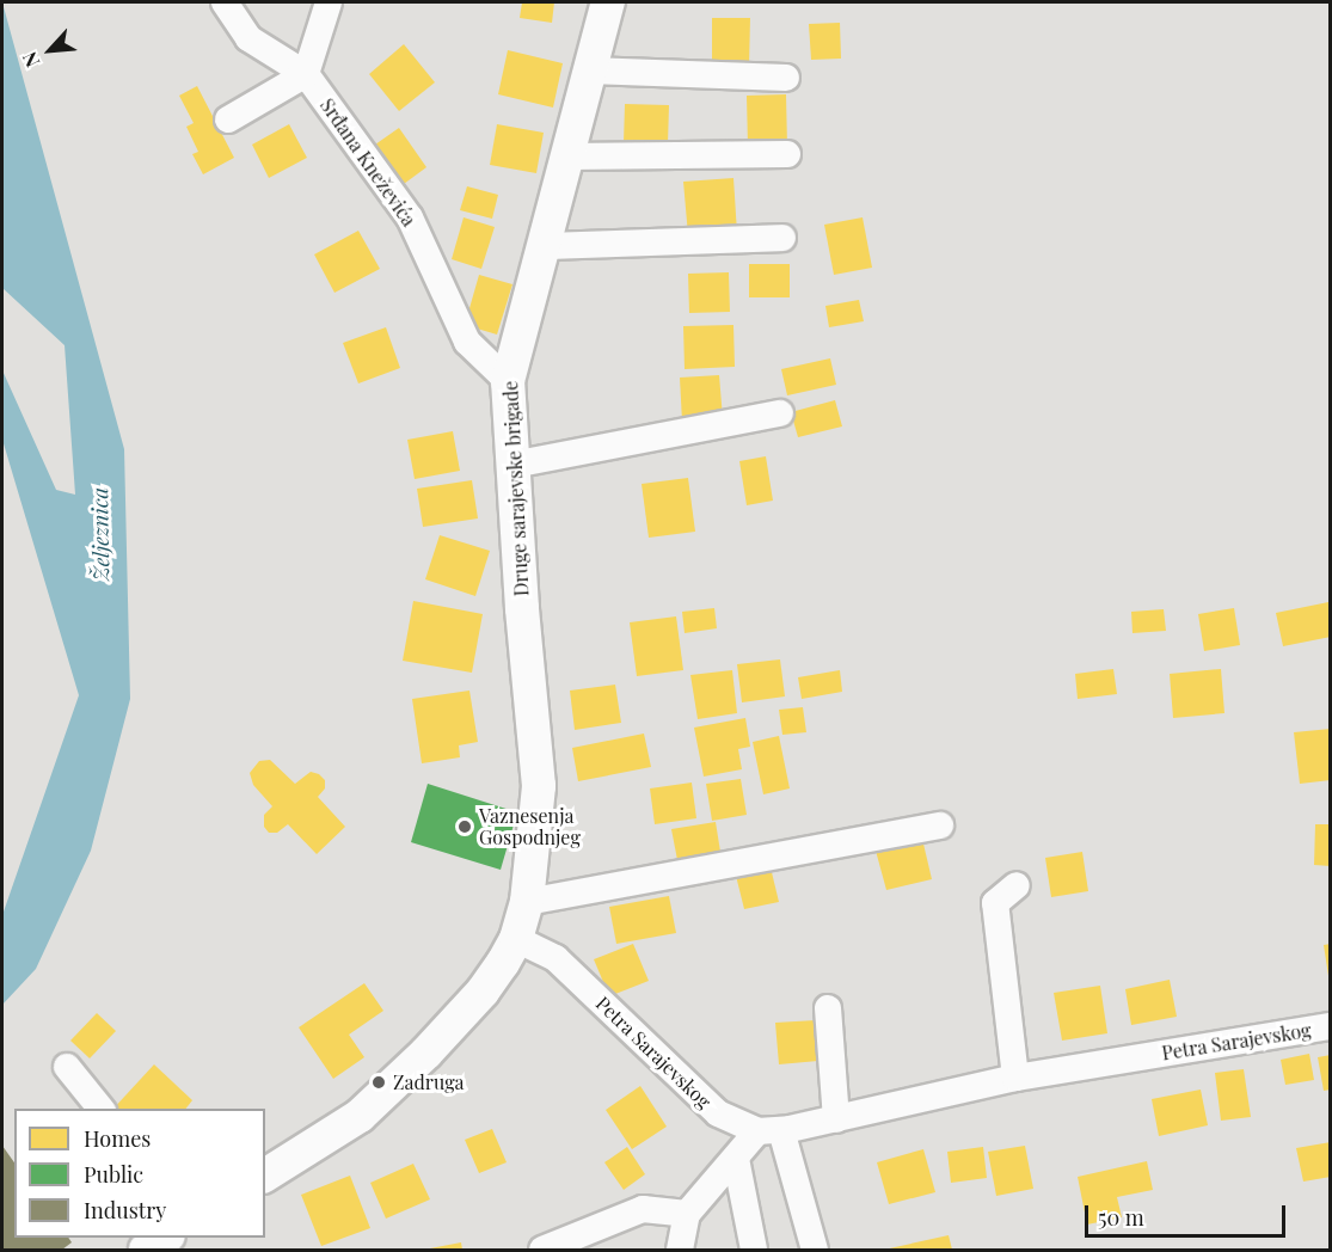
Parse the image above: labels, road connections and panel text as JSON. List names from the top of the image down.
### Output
{
  "streets": {
    "main road": ["Druge sarajevske brigade"],
    "street": ["Srđana Kneževića", "Petra Sarajevskog"]
  },
  "crossings": [
    ["Srđana Kneževića", "Druge sarajevske brigade"],
    ["Druge sarajevske brigade", "Petra Sarajevskog"]
  ],
  "water": ["Željeznica"],
  "places": ["Vaznesenja Gospodnjeg", "Zadruga"],
  "legend": ["Homes", "Public", "Industry"],
  "scale_bar": "50 m",
  "north": "bottom left"
}
